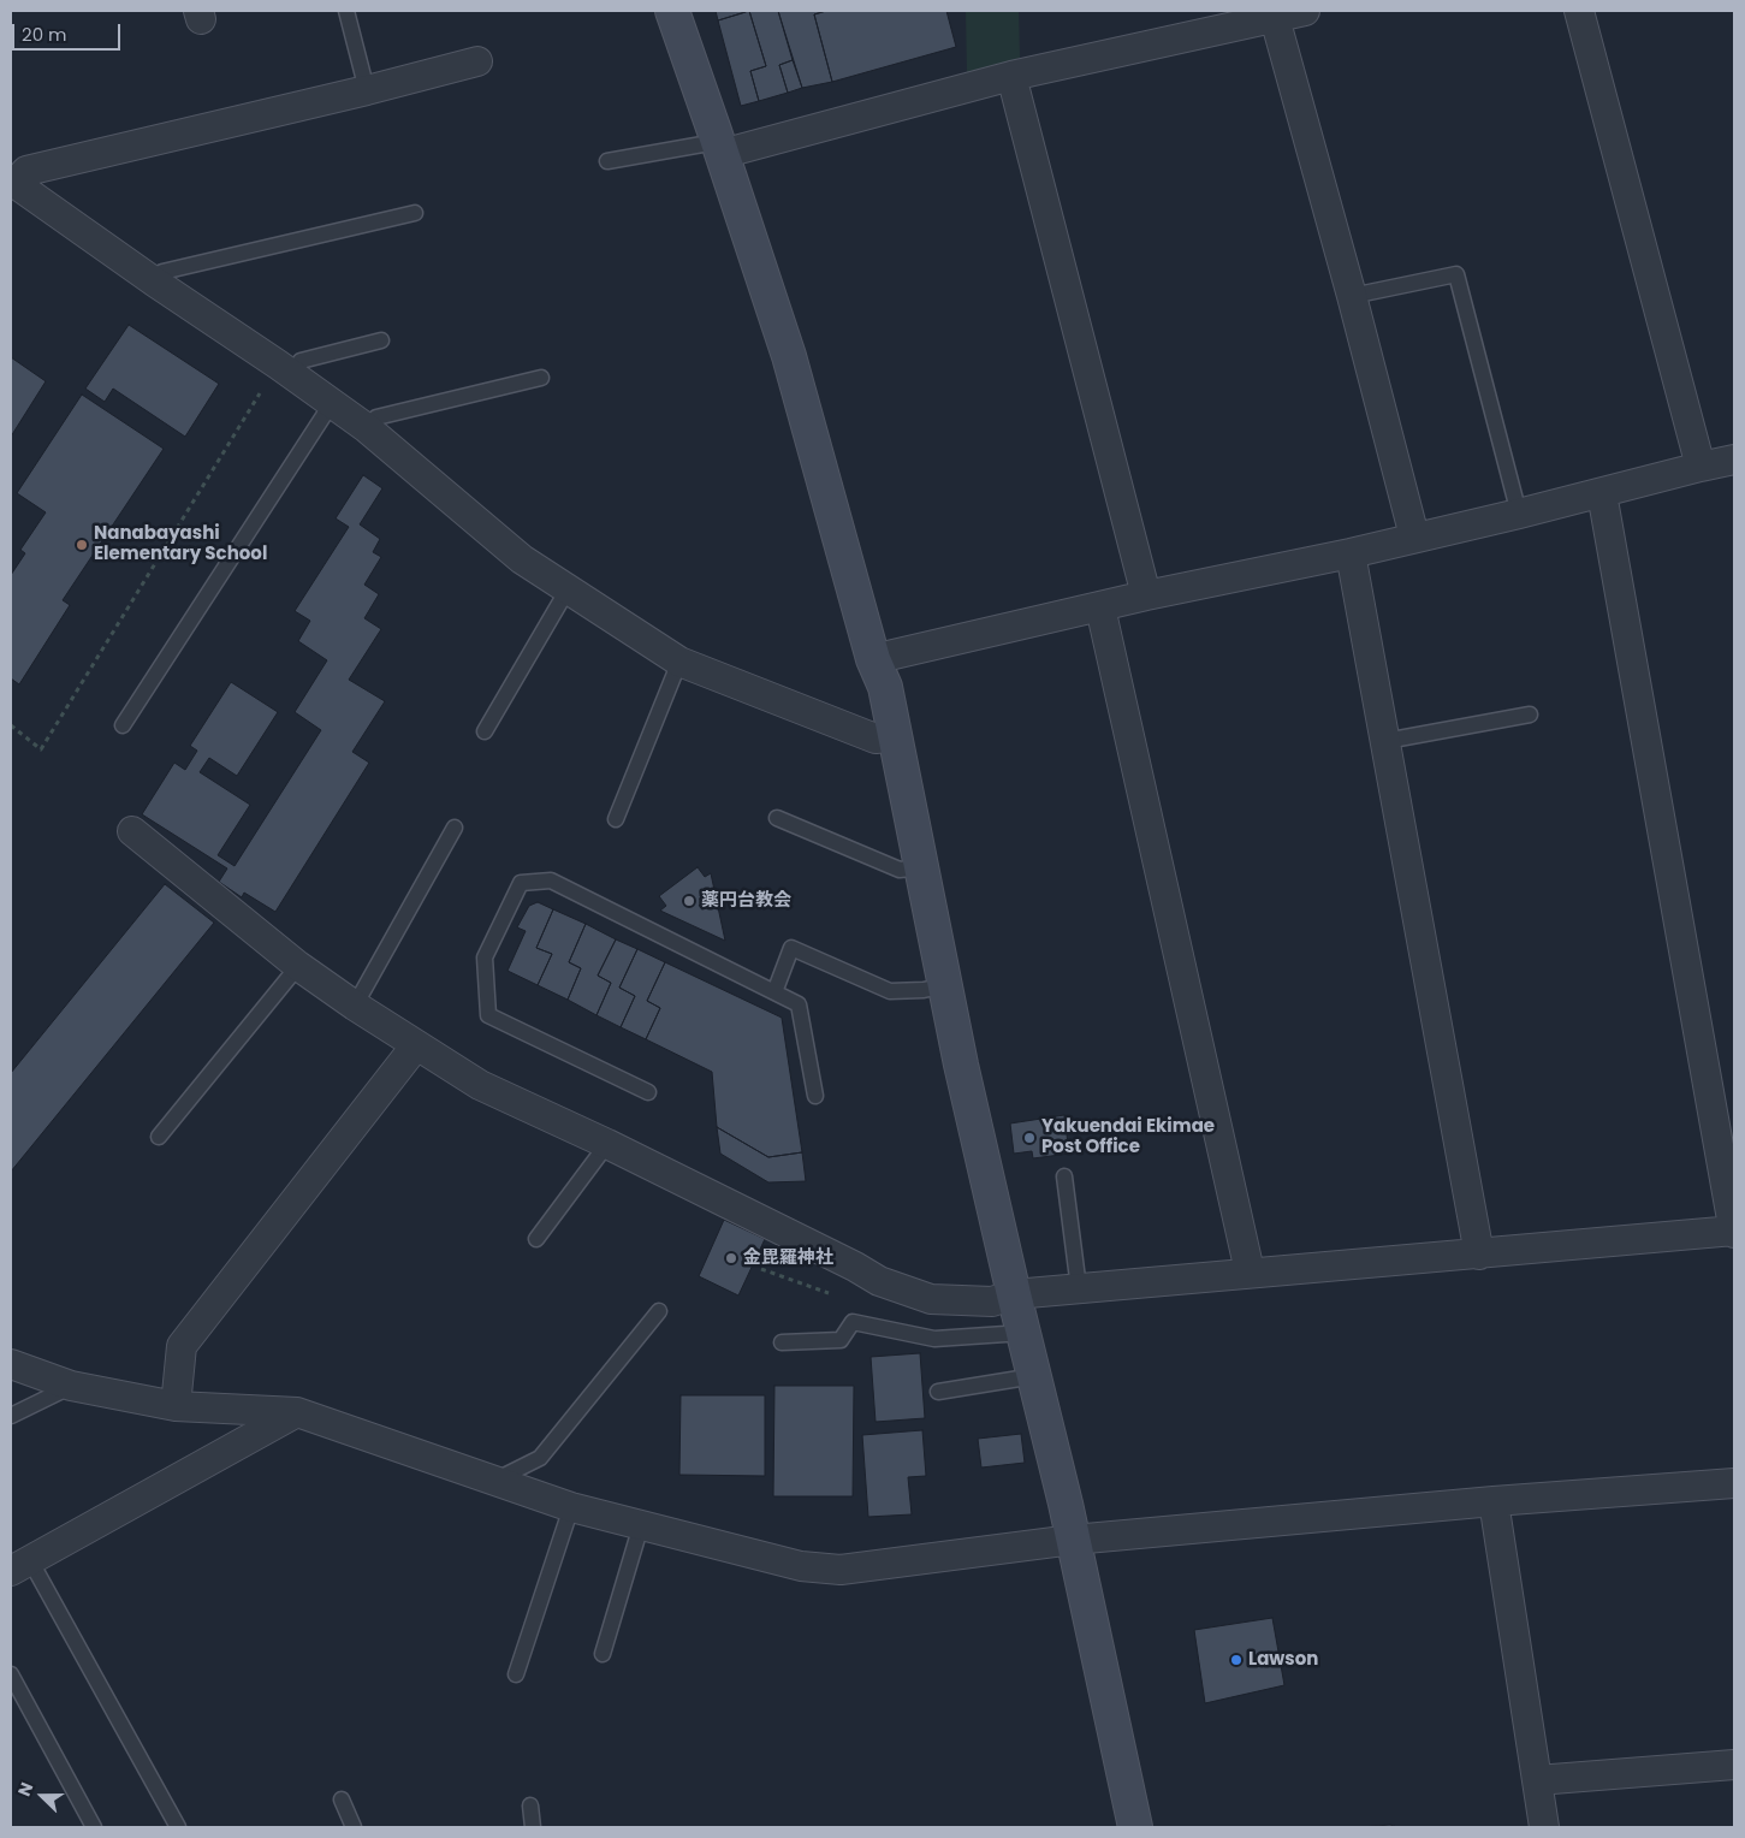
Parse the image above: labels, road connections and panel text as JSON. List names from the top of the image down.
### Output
{
  "places": [
    "Nanabayashi Elementary School",
    "薬円台教会",
    "Yakuendai Ekimae Post Office",
    "金毘羅神社",
    "Lawson"
  ],
  "scale_bar": "20 m",
  "north": "left"
}
